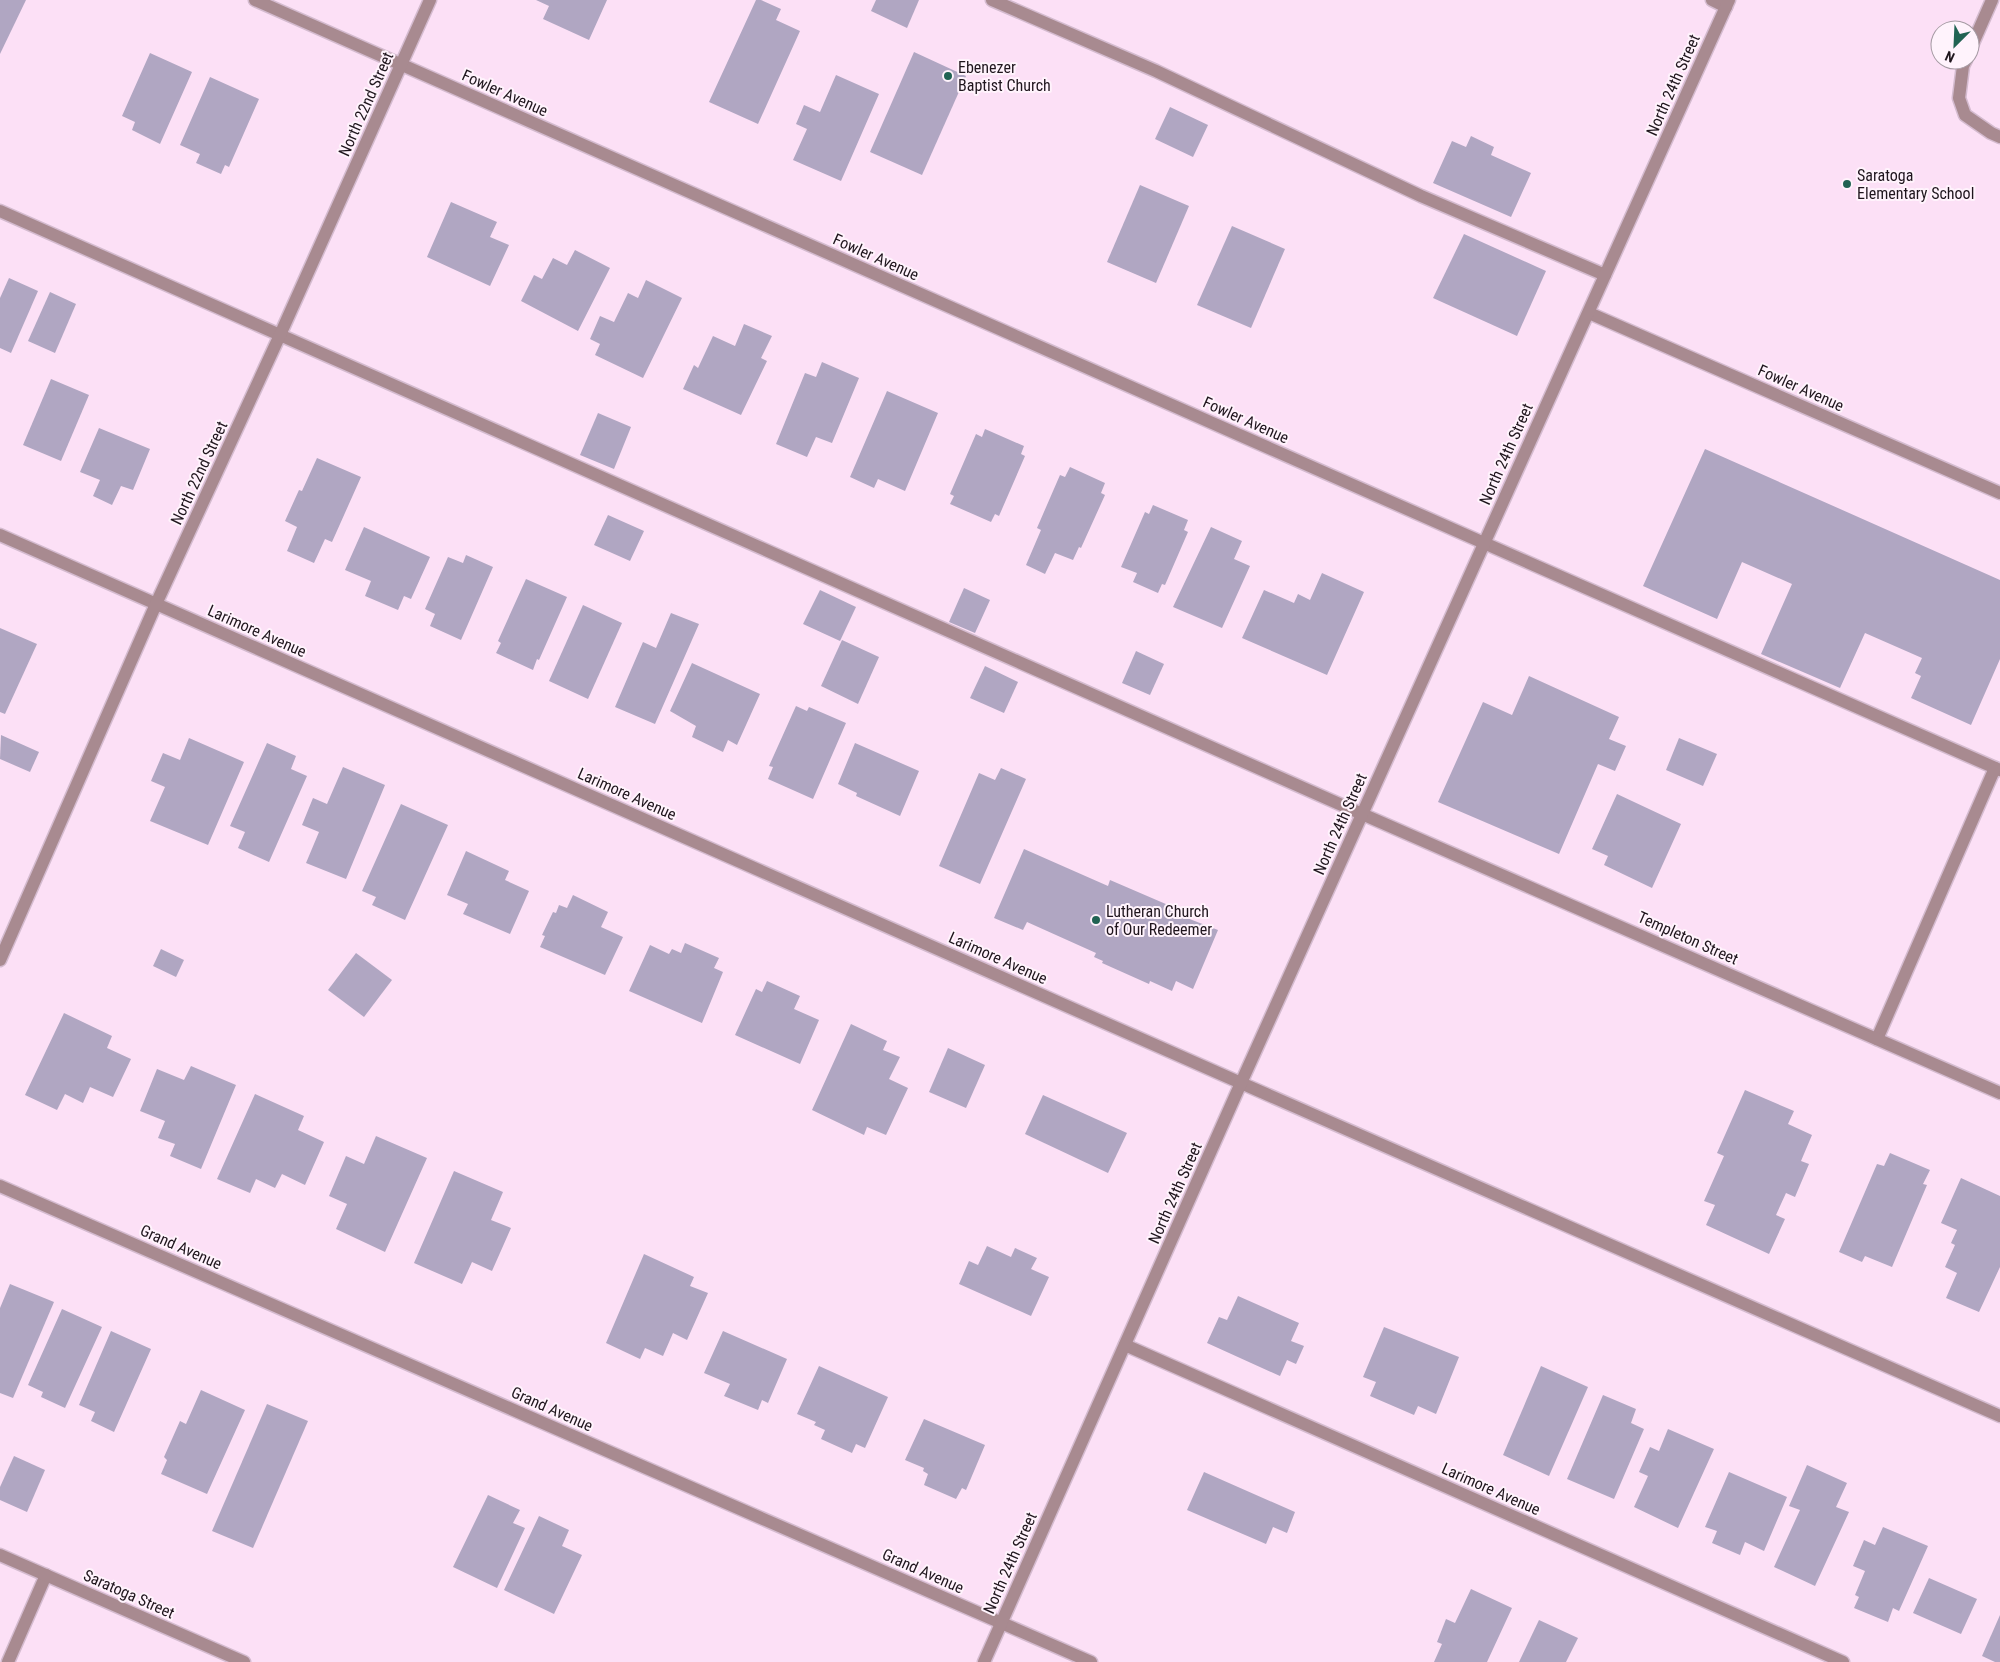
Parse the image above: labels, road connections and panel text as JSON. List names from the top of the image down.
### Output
{
  "streets": {
    "street": [
      "North 24th Street",
      "Fowler Avenue",
      "North 22nd Street",
      "Larimore Avenue",
      "Templeton Street",
      "Grand Avenue",
      "Saratoga Street"
    ]
  },
  "crossings": [
    ["North 24th Street", "Fowler Avenue"],
    ["North 24th Street", "Larimore Avenue"],
    ["North 24th Street", "Templeton Street"],
    ["North 24th Street", "Grand Avenue"],
    ["Fowler Avenue", "North 22nd Street"],
    ["North 22nd Street", "Larimore Avenue"],
    ["North 22nd Street", "Templeton Street"]
  ],
  "places": ["Ebenezer Baptist Church", "Saratoga Elementary School", "Lutheran Church of Our Redeemer"],
  "north": "bottom left"
}
